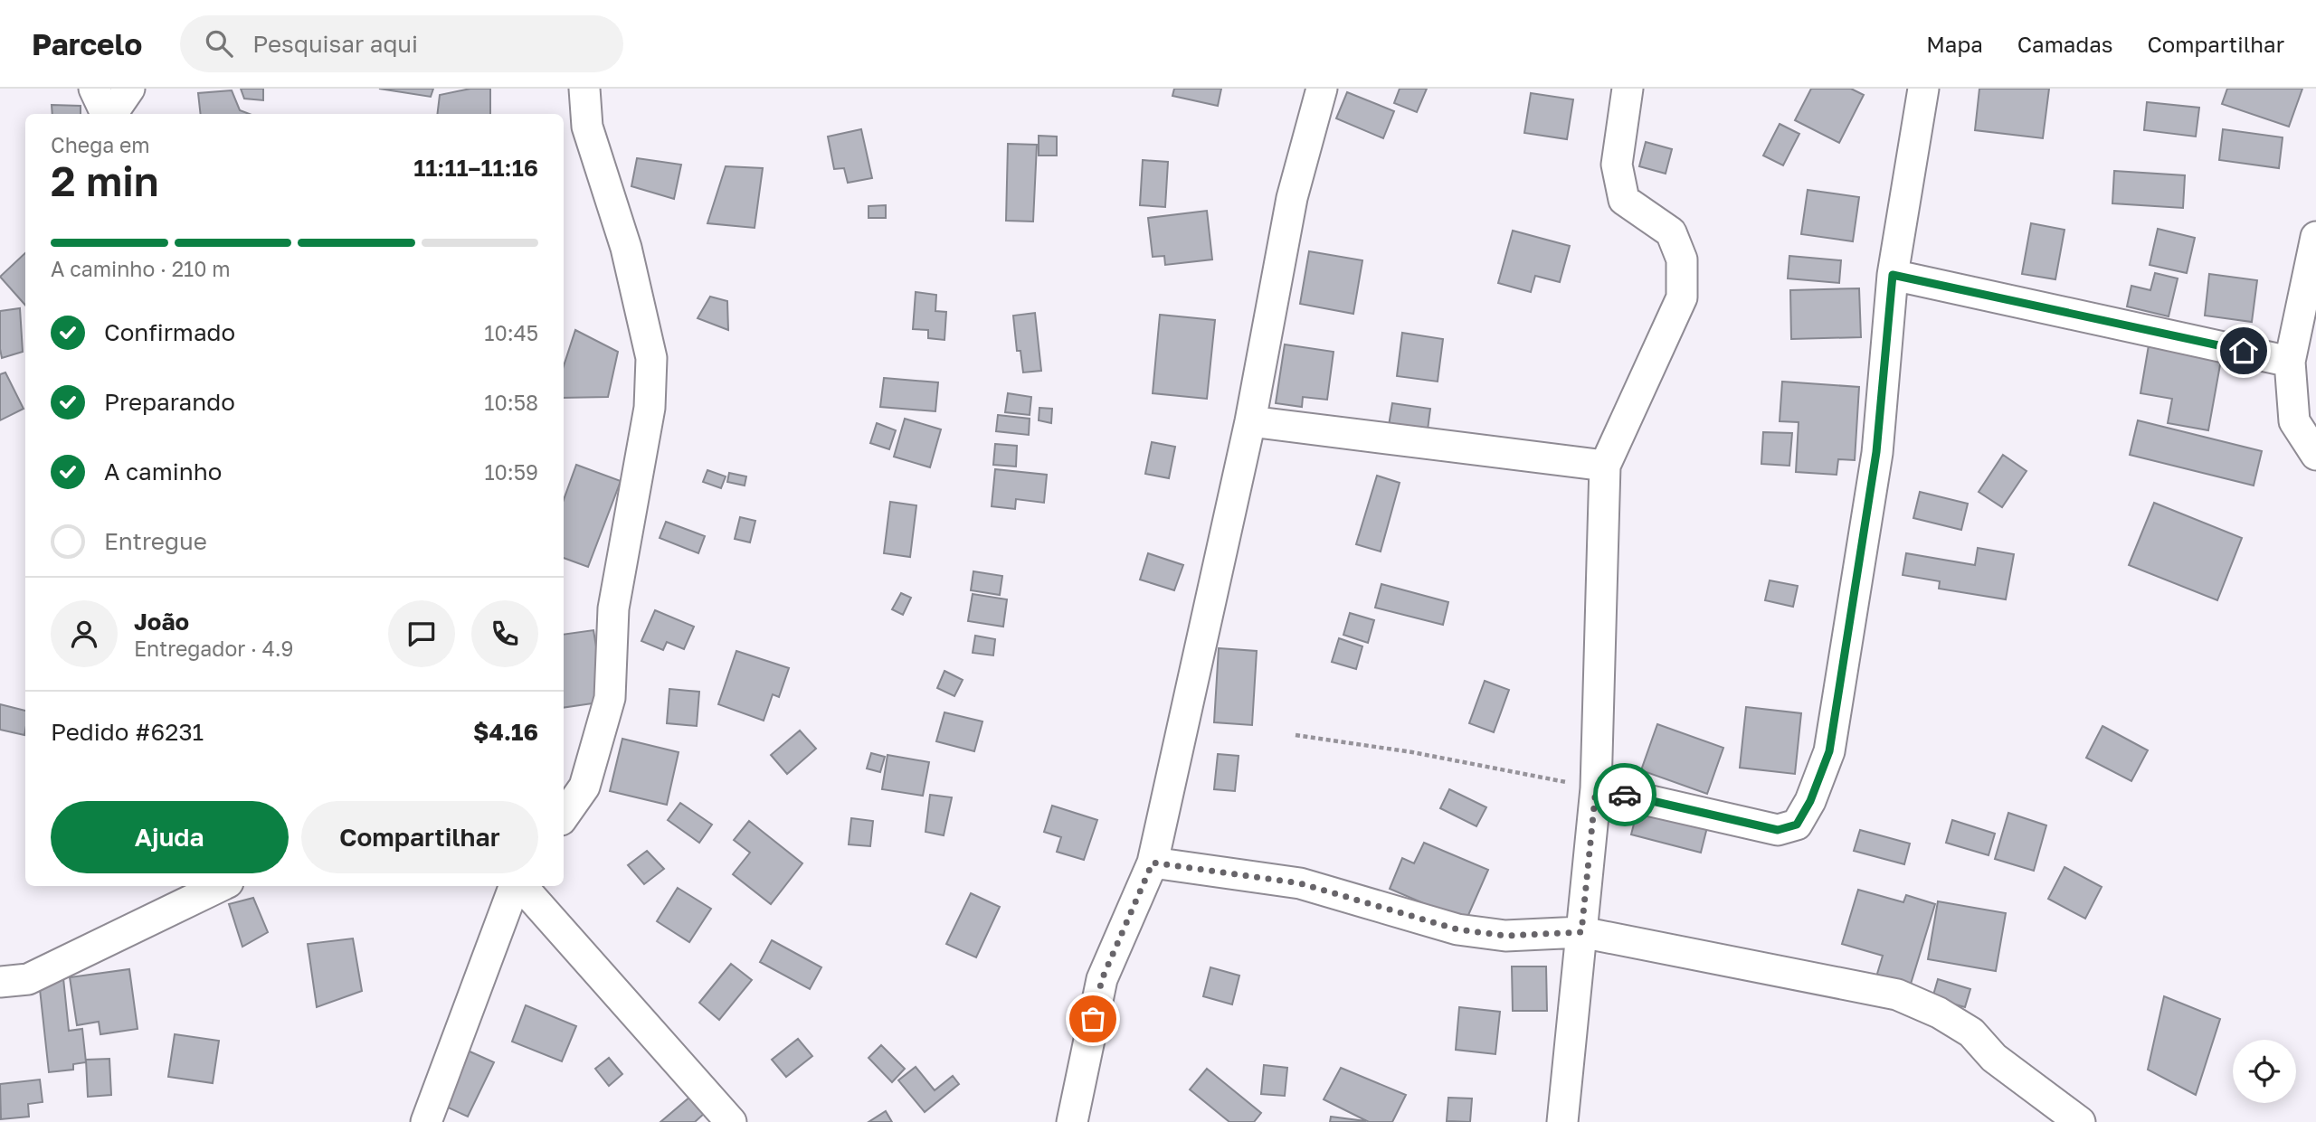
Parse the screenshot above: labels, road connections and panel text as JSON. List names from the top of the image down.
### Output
{
  "page": {
    "header": "Parcelo",
    "search": "Pesquisar aqui",
    "nav": ["Mapa", "Camadas", "Compartilhar"],
    "heading": ["2 min", "Chega em", "11:11–11:16"],
    "panel": [
      "João",
      "Entregador · 4.9",
      "Pedido #6231",
      "$4.16"
    ],
    "bar": "A caminho · 210 m",
    "list": [
      ["Confirmado", "10:45"],
      ["Preparando", "10:58"],
      ["A caminho", "10:59"],
      "Entregue"
    ],
    "buttons": ["Ajuda", "Compartilhar"]
  }
}
